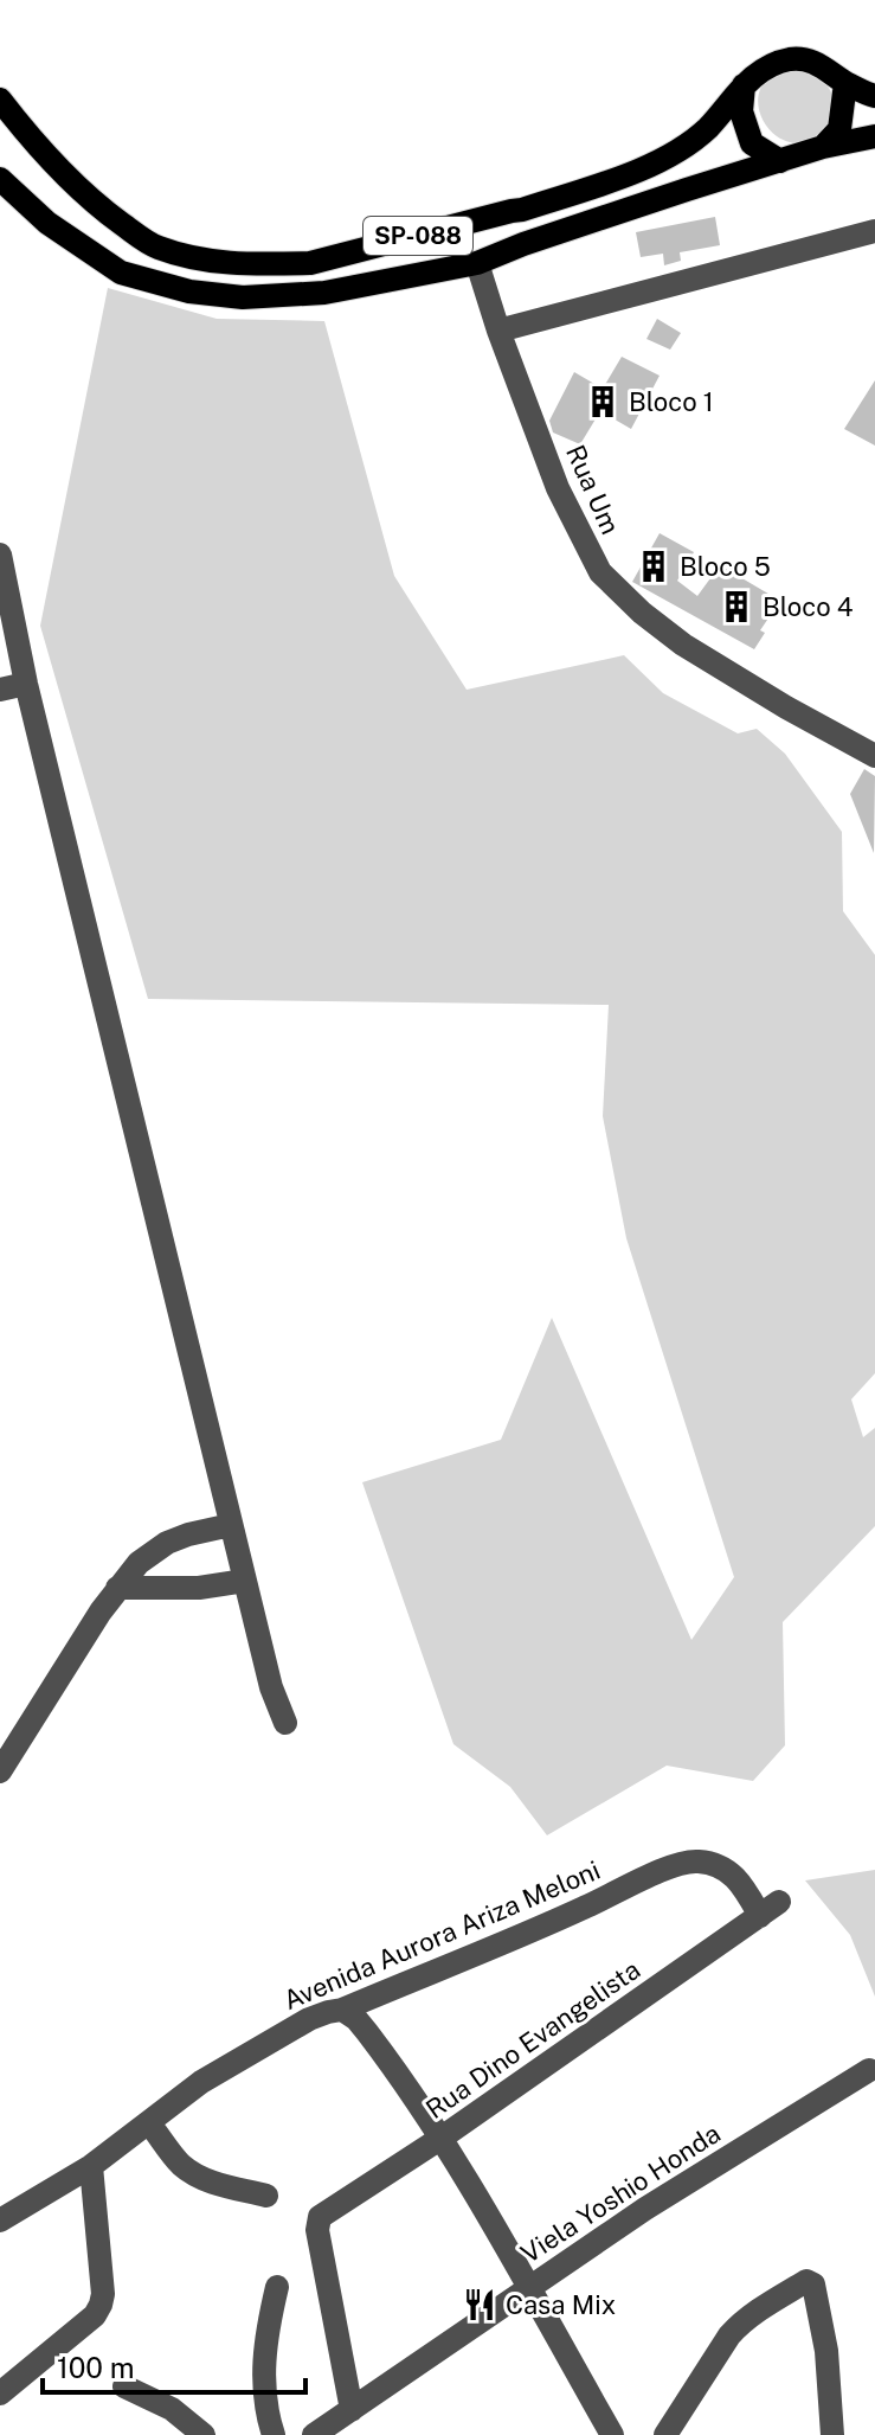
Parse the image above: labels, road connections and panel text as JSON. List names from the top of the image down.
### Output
{
  "streets": {
    "main road": ["SP-088"],
    "street": [
      "Rua Um",
      "Avenida Aurora Ariza Meloni",
      "Rua Dino Evangelista",
      "Viela Yoshio Honda"
    ]
  },
  "crossings": [
    ["SP-088", "Rua Um"],
    ["Avenida Aurora Ariza Meloni", "Rua Dino Evangelista"],
    ["Rua Dino Evangelista", "Viela Yoshio Honda"]
  ],
  "places": {
    "building": ["Bloco 1", "Bloco 5", "Bloco 4"],
    "restaurant": ["Casa Mix"]
  },
  "scale_bar": "100 m"
}
